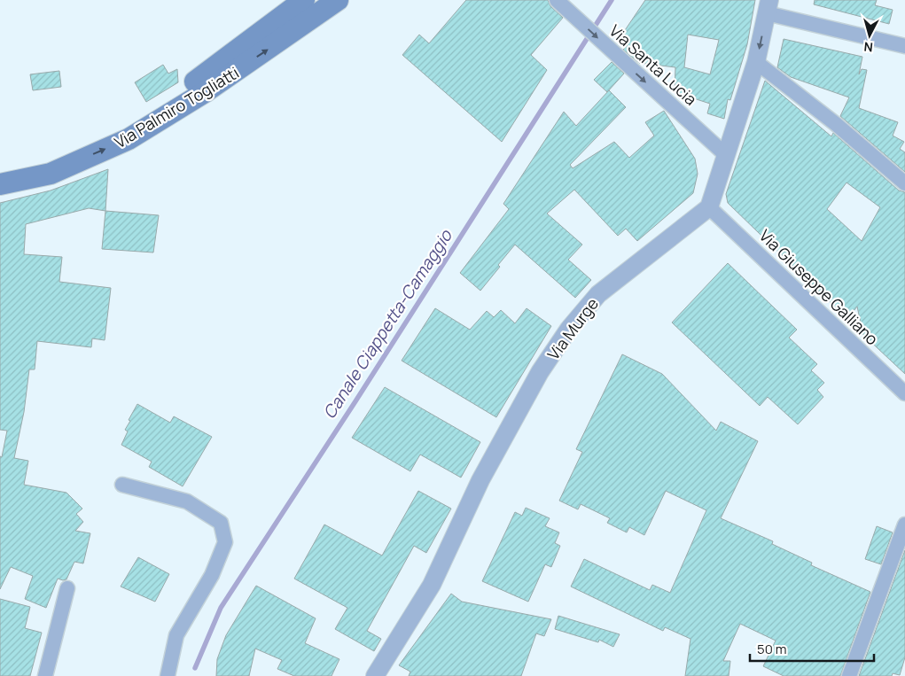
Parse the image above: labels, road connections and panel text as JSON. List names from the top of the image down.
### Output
{
  "streets": {
    "main road": ["Via Palmiro Togliatti"],
    "street": ["Via Santa Lucia", "Via Giuseppe Galliano", "Via Murge"]
  },
  "crossings": [
    ["Via Giuseppe Galliano", "Via Murge"]
  ],
  "one_way": ["Via Santa Lucia"],
  "water": ["Canale Ciappetta-Camaggio"],
  "scale_bar": "50 m",
  "north": "bottom"
}
